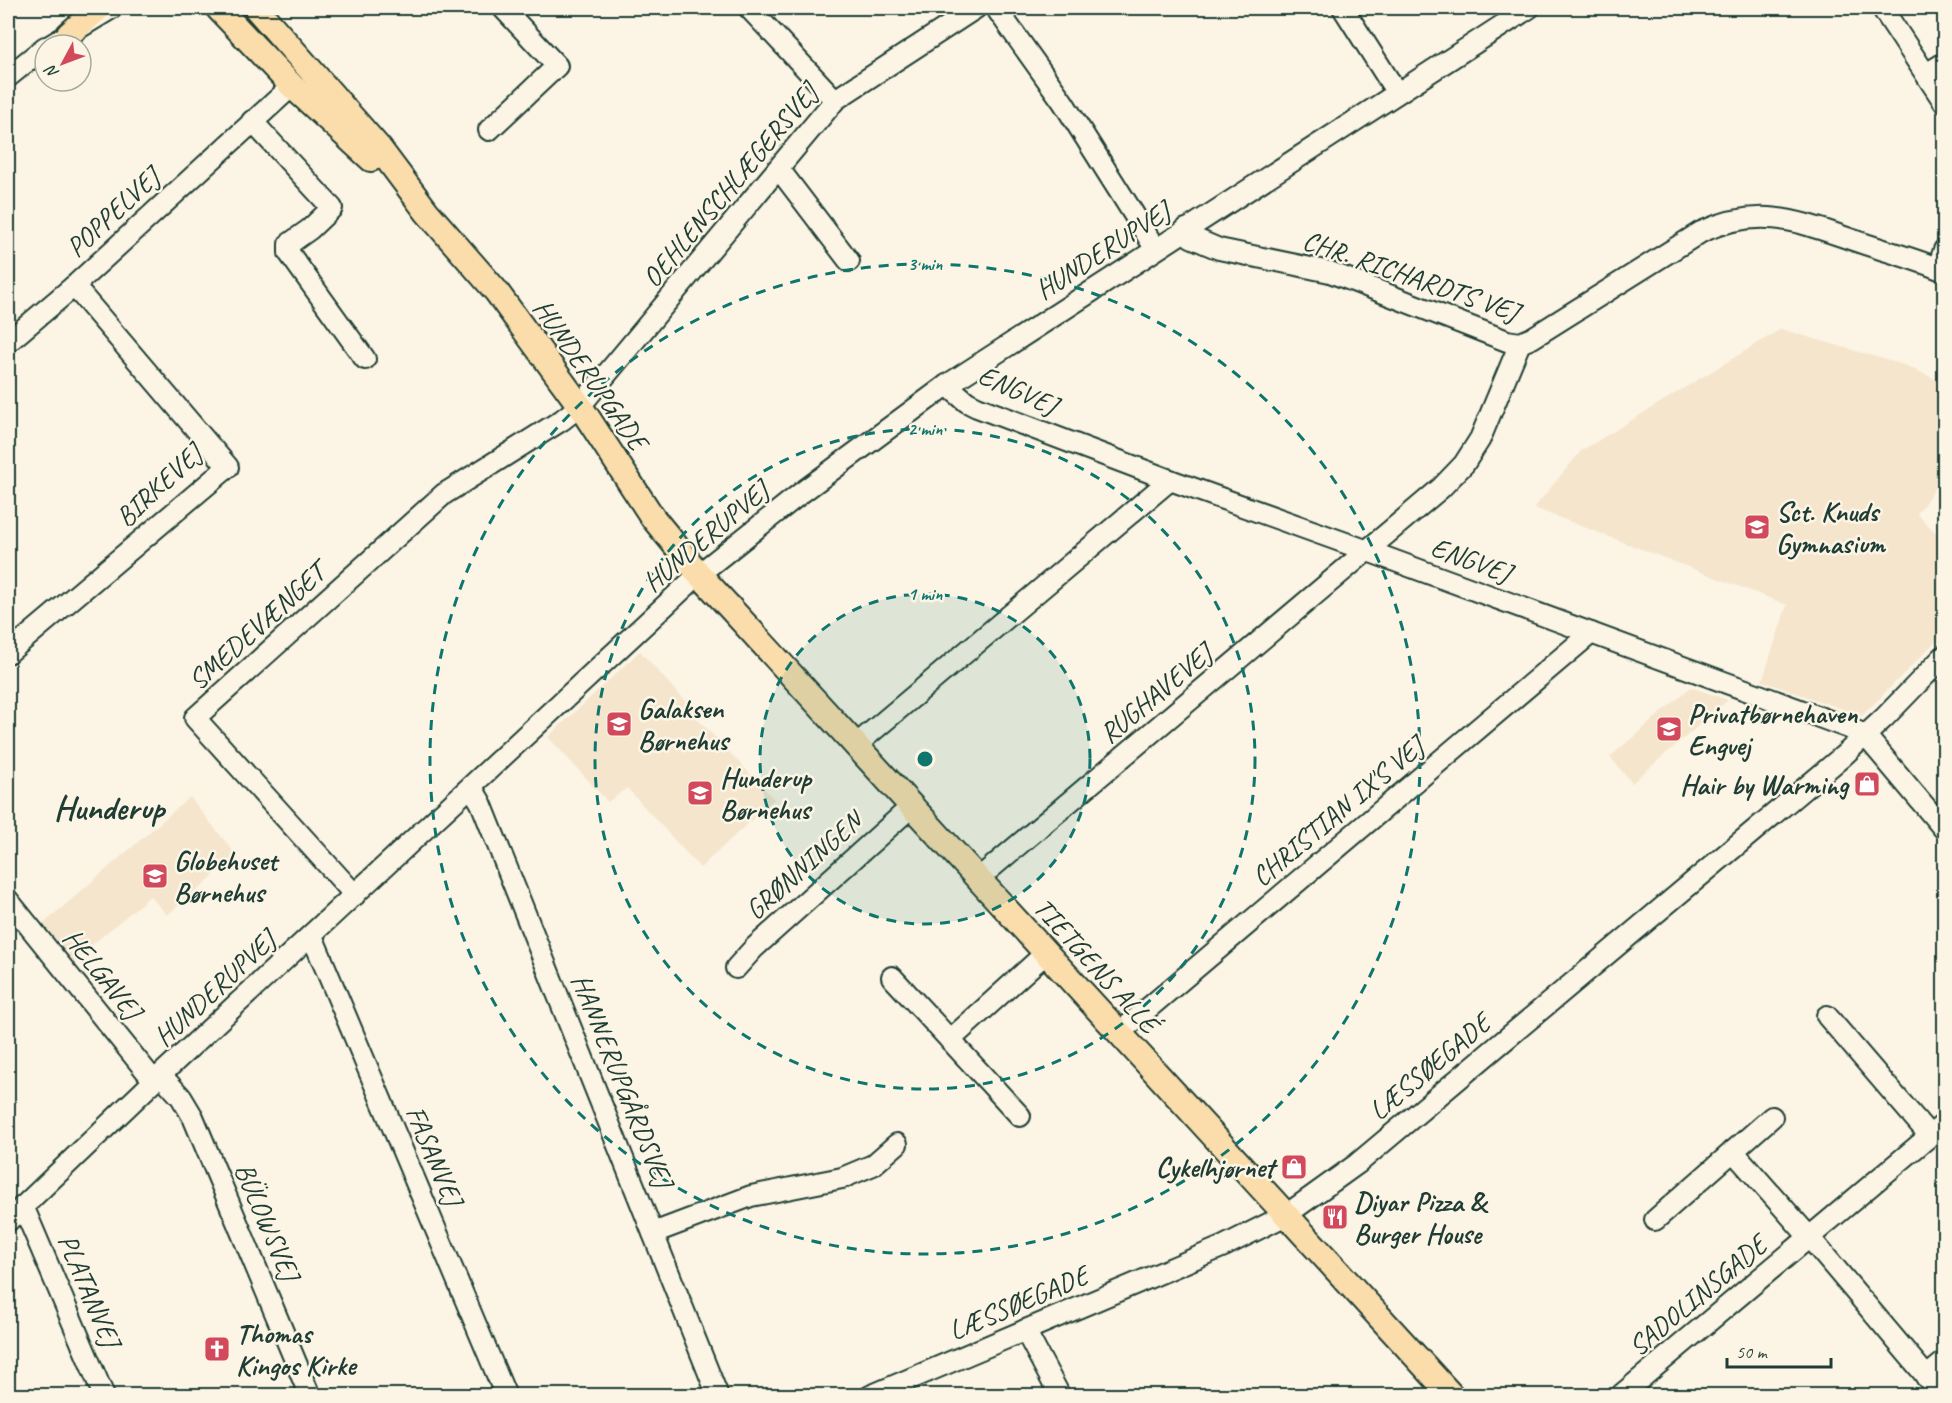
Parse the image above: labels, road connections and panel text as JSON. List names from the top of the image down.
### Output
{
  "streets": {
    "main road": ["HUNDERUPGADE", "TIETGENS ALLÉ"],
    "street": [
      "OEHLENSCHLÆGERSVEJ",
      "POPPELVEJ",
      "HUNDERUPVEJ",
      "CHR. RICHARDTS VEJ",
      "ENGVEJ",
      "BIRKEVEJ",
      "SMEDEVÆNGET",
      "RUGHAVEVEJ",
      "CHRISTIAN IX'S VEJ",
      "GRØNNINGEN",
      "HELGAVEJ",
      "LÆSSØEGADE",
      "HANNERUPGÅRDSVEJ",
      "FASANVEJ",
      "BÜLOWSVEJ",
      "PLATANVEJ",
      "SADOLINSGADE"
    ]
  },
  "crossings": [
    ["OEHLENSCHLÆGERSVEJ", "HUNDERUPGADE"],
    ["OEHLENSCHLÆGERSVEJ", "SMEDEVÆNGET"],
    ["POPPELVEJ", "HUNDERUPGADE"],
    ["POPPELVEJ", "BIRKEVEJ"],
    ["HUNDERUPVEJ", "CHR. RICHARDTS VEJ"],
    ["HUNDERUPVEJ", "HUNDERUPGADE"],
    ["HUNDERUPVEJ", "ENGVEJ"],
    ["HUNDERUPVEJ", "SMEDEVÆNGET"],
    ["HUNDERUPVEJ", "TIETGENS ALLÉ"],
    ["HUNDERUPVEJ", "HELGAVEJ"],
    ["HUNDERUPVEJ", "HANNERUPGÅRDSVEJ"],
    ["HUNDERUPVEJ", "FASANVEJ"],
    ["HUNDERUPVEJ", "BÜLOWSVEJ"],
    ["HUNDERUPVEJ", "PLATANVEJ"],
    ["CHR. RICHARDTS VEJ", "RUGHAVEVEJ"],
    ["HUNDERUPGADE", "TIETGENS ALLÉ"],
    ["ENGVEJ", "RUGHAVEVEJ"],
    ["ENGVEJ", "CHRISTIAN IX'S VEJ"],
    ["ENGVEJ", "LÆSSØEGADE"],
    ["RUGHAVEVEJ", "TIETGENS ALLÉ"],
    ["CHRISTIAN IX'S VEJ", "TIETGENS ALLÉ"],
    ["GRØNNINGEN", "TIETGENS ALLÉ"],
    ["TIETGENS ALLÉ", "LÆSSØEGADE"],
    ["HELGAVEJ", "BÜLOWSVEJ"]
  ],
  "districts": ["Hunderup"],
  "places": {
    "school or university": [
      "Sct. Knuds Gymnasium",
      "Galaksen Børnehus",
      "Privatbørnehaven Engvej",
      "Hunderup Børnehus",
      "Globehuset Børnehus"
    ],
    "shop": ["Hair by Warming", "Cykelhjørnet"],
    "restaurant": ["Diyar Pizza & Burger House"],
    "church": ["Thomas Kingos Kirke"]
  },
  "scale_bar": "50 m",
  "north": "bottom left",
  "rings": ["3 min", "2 min", "1 min"]
}
